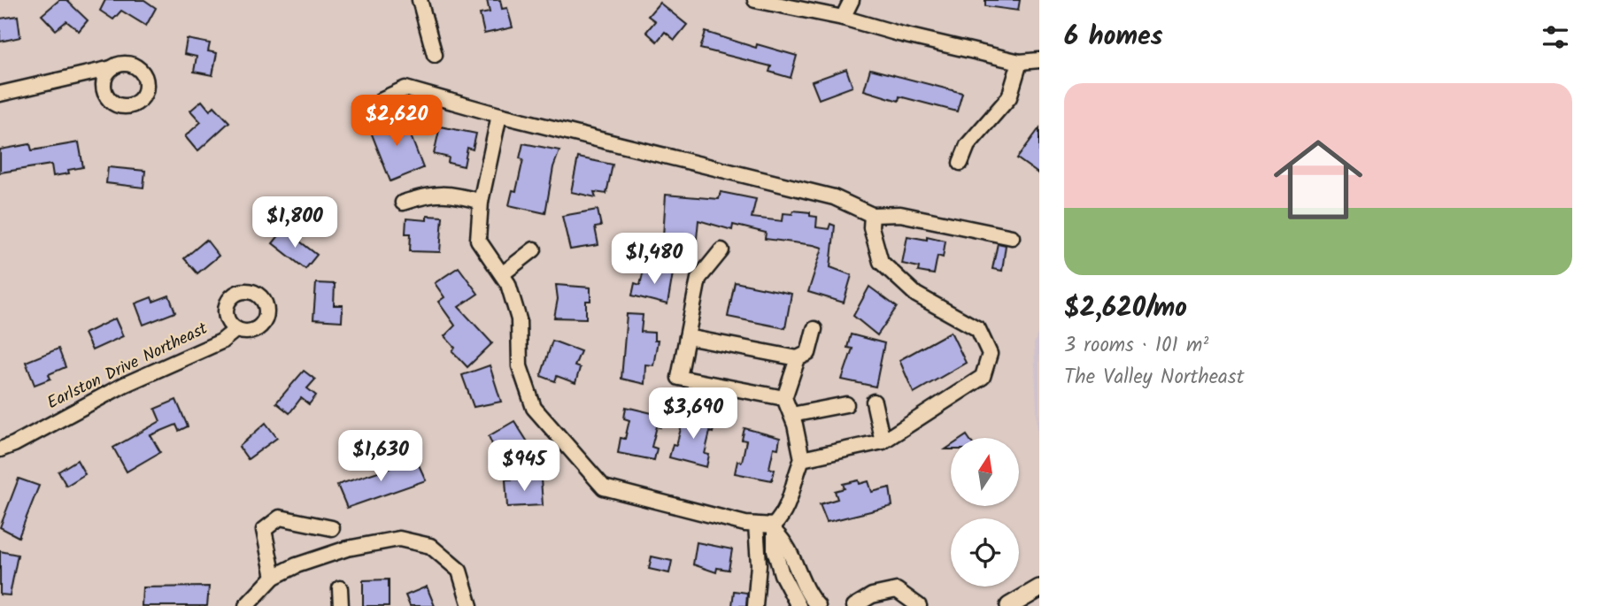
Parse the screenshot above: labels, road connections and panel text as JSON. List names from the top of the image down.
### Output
{
  "streets": {
    "street": ["Earlston Drive Northeast"]
  },
  "north": "top",
  "page": {
    "heading": "6 homes",
    "list": [
      {
        "name": "$2,620/mo",
        "note": "3 rooms · 101 m² · The Valley Northeast"
      }
    ],
    "price": [
      "$2,620",
      "$1,800",
      "$1,480",
      "$3,690",
      "$1,630",
      "$945"
    ]
  }
}
